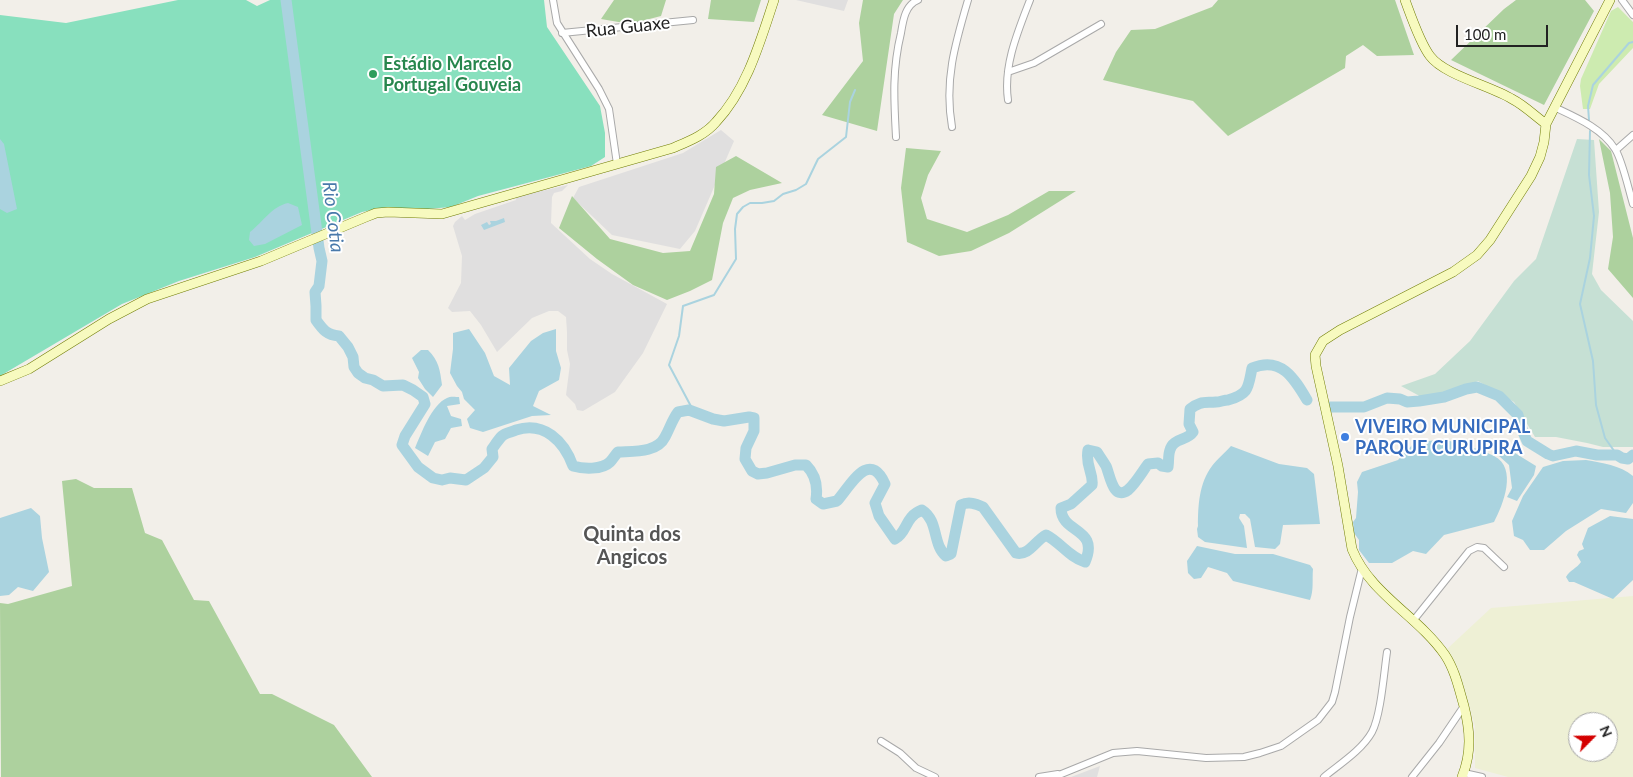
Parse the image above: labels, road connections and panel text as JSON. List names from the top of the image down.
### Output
{
  "streets": {
    "street": ["Rua Guaxe"]
  },
  "districts": ["Quinta dos Angicos"],
  "water": ["Rio Cotia"],
  "places": ["Estádio Marcelo Portugal Gouveia", "VIVEIRO MUNICIPAL PARQUE CURUPIRA"],
  "scale_bar": "100 m",
  "north": "top right"
}
